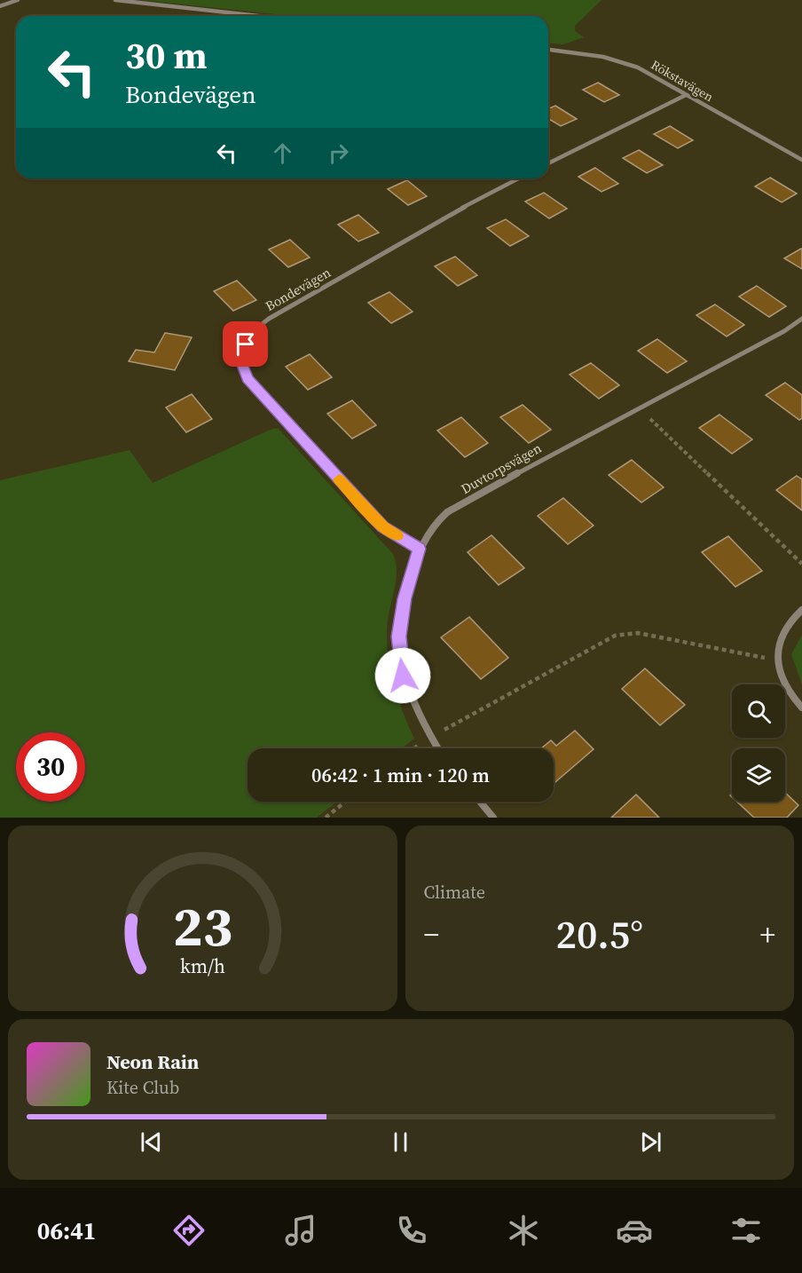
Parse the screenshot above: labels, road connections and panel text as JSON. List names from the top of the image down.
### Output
{
  "streets": {
    "street": ["Rökstavägen", "Bondevägen", "Duvtorpsvägen"]
  },
  "crossings": [
    ["Bondevägen", "Duvtorpsvägen"]
  ],
  "page": {
    "turn": ["30 m", "Bondevägen"],
    "limit": "30",
    "trip": "06:42 · 1 min · 120 m",
    "tile": "Climate",
    "heat": ["−", "20.5°", "+"],
    "song": ["Neon Rain", "Kite Club"],
    "tabs": "06:41",
    "gauge": ["23", "km/h"]
  }
}
